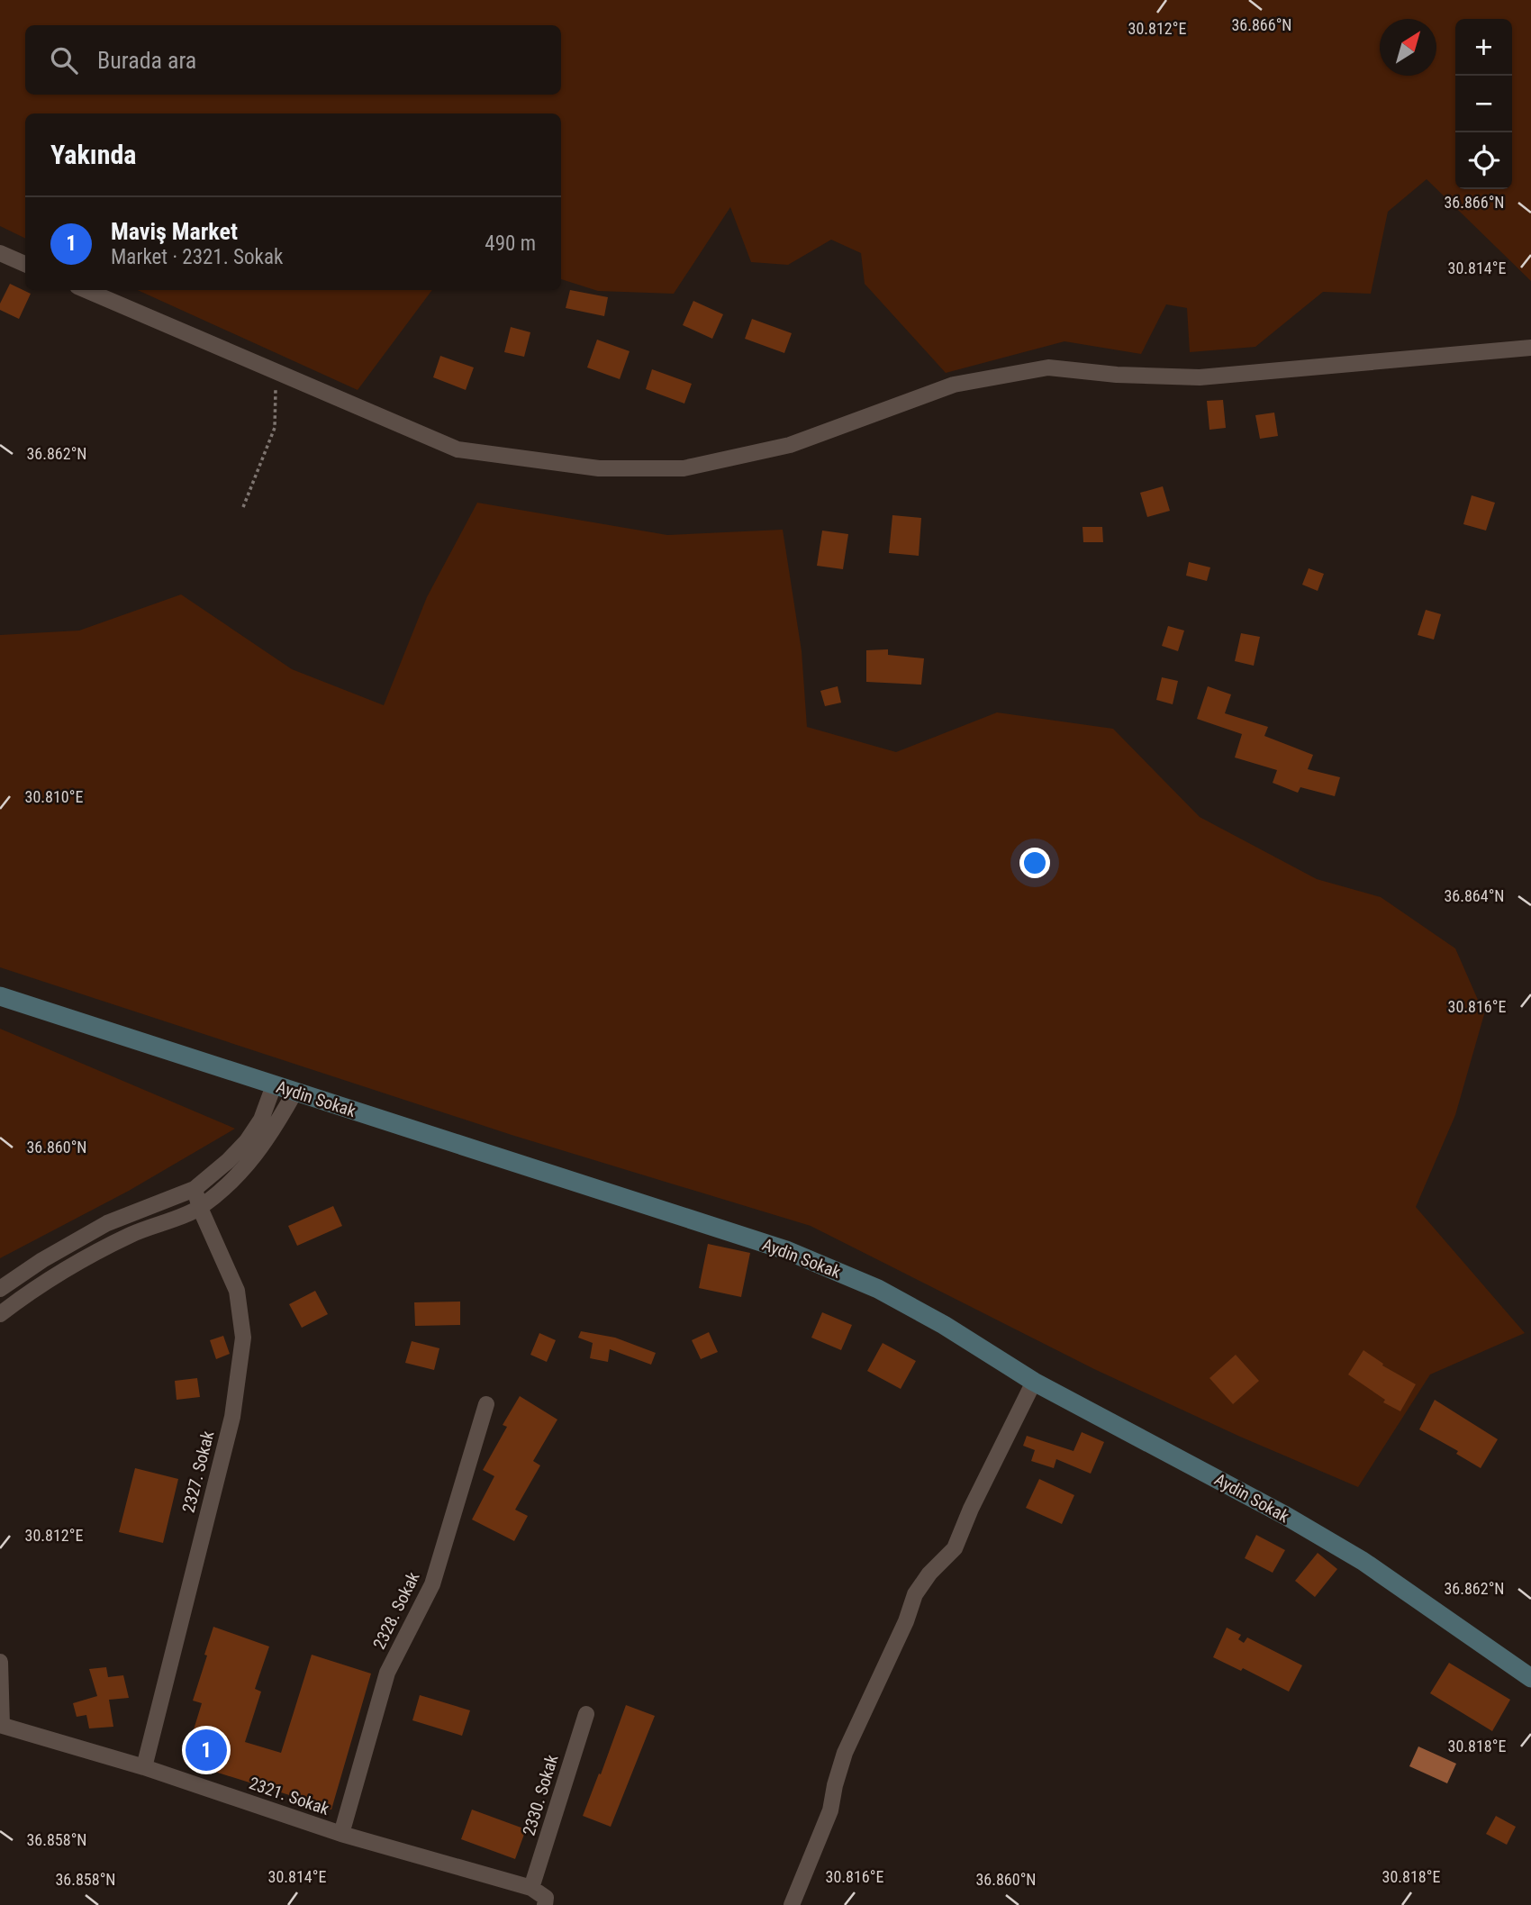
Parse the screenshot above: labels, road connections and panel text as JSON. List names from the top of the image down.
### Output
{
  "streets": {
    "street": [
      "Aydin Sokak",
      "2327. Sokak",
      "2328. Sokak",
      "2330. Sokak",
      "2321. Sokak"
    ]
  },
  "crossings": [
    ["2327. Sokak", "2321. Sokak"],
    ["2328. Sokak", "2321. Sokak"],
    ["2330. Sokak", "2321. Sokak"]
  ],
  "north": "top right",
  "page": {
    "map_buttons": ["+", "−"],
    "search": "Burada ara",
    "heading": "Yakında",
    "list": [
      {
        "mark": "1",
        "name": "Maviş Market",
        "note": "Market · 2321. Sokak",
        "value": "490 m"
      }
    ],
    "pins": "1"
  },
  "coordinates": [
    "36.866°N",
    "30.812°E",
    "30.814°E",
    "36.862°N",
    "30.810°E",
    "36.864°N",
    "30.816°E",
    "36.860°N",
    "30.818°E",
    "36.858°N"
  ]
}
